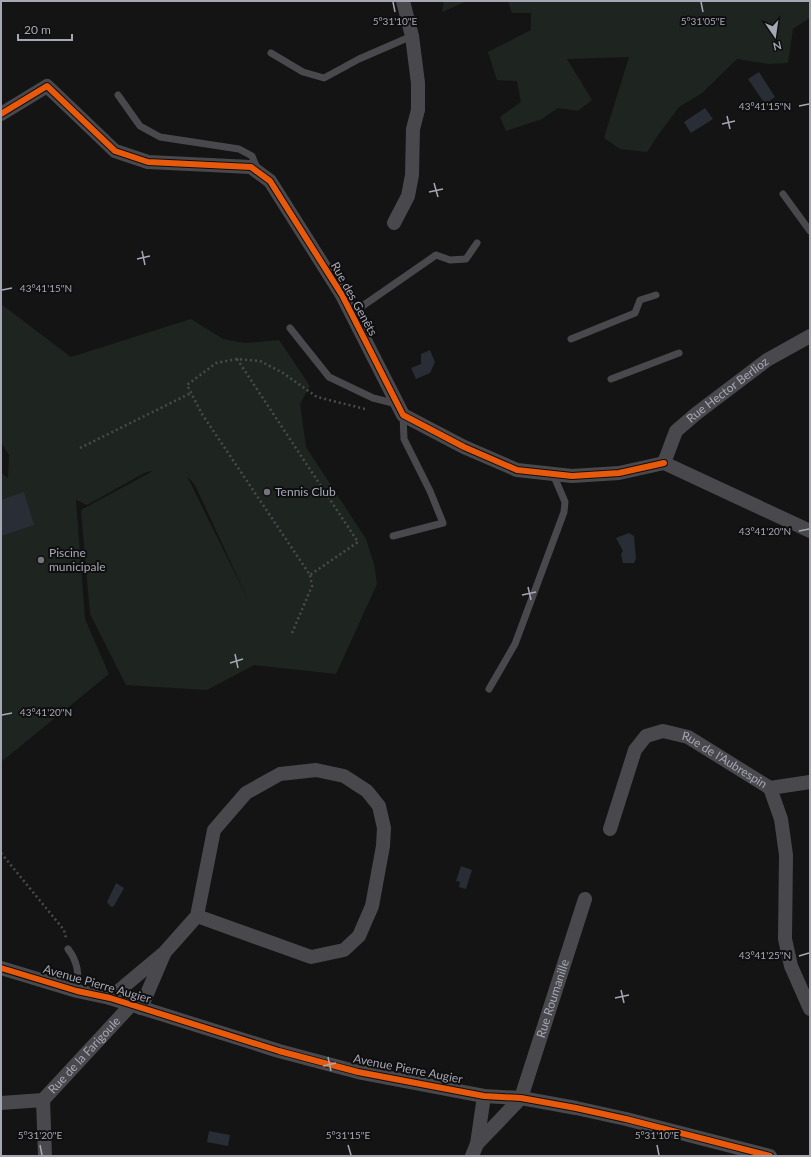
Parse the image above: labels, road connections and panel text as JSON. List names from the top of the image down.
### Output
{
  "streets": {
    "street": [
      "Rue des Genêts",
      "Rue Hector Berlioz",
      "Rue de l'Aubrespin",
      "Avenue Pierre Augier",
      "Rue Roumanille",
      "Rue de la Farigoule"
    ]
  },
  "crossings": [
    ["Avenue Pierre Augier", "Rue Roumanille"],
    ["Avenue Pierre Augier", "Rue de la Farigoule"]
  ],
  "places": ["Tennis Club", "Piscine municipale"],
  "scale_bar": "20 m",
  "north": "bottom",
  "coordinates": [
    "5°31'10\"E",
    "5°31'05\"E",
    "43°41'15\"N",
    "43°41'20\"N",
    "43°41'25\"N",
    "5°31'20\"E",
    "5°31'15\"E"
  ]
}
